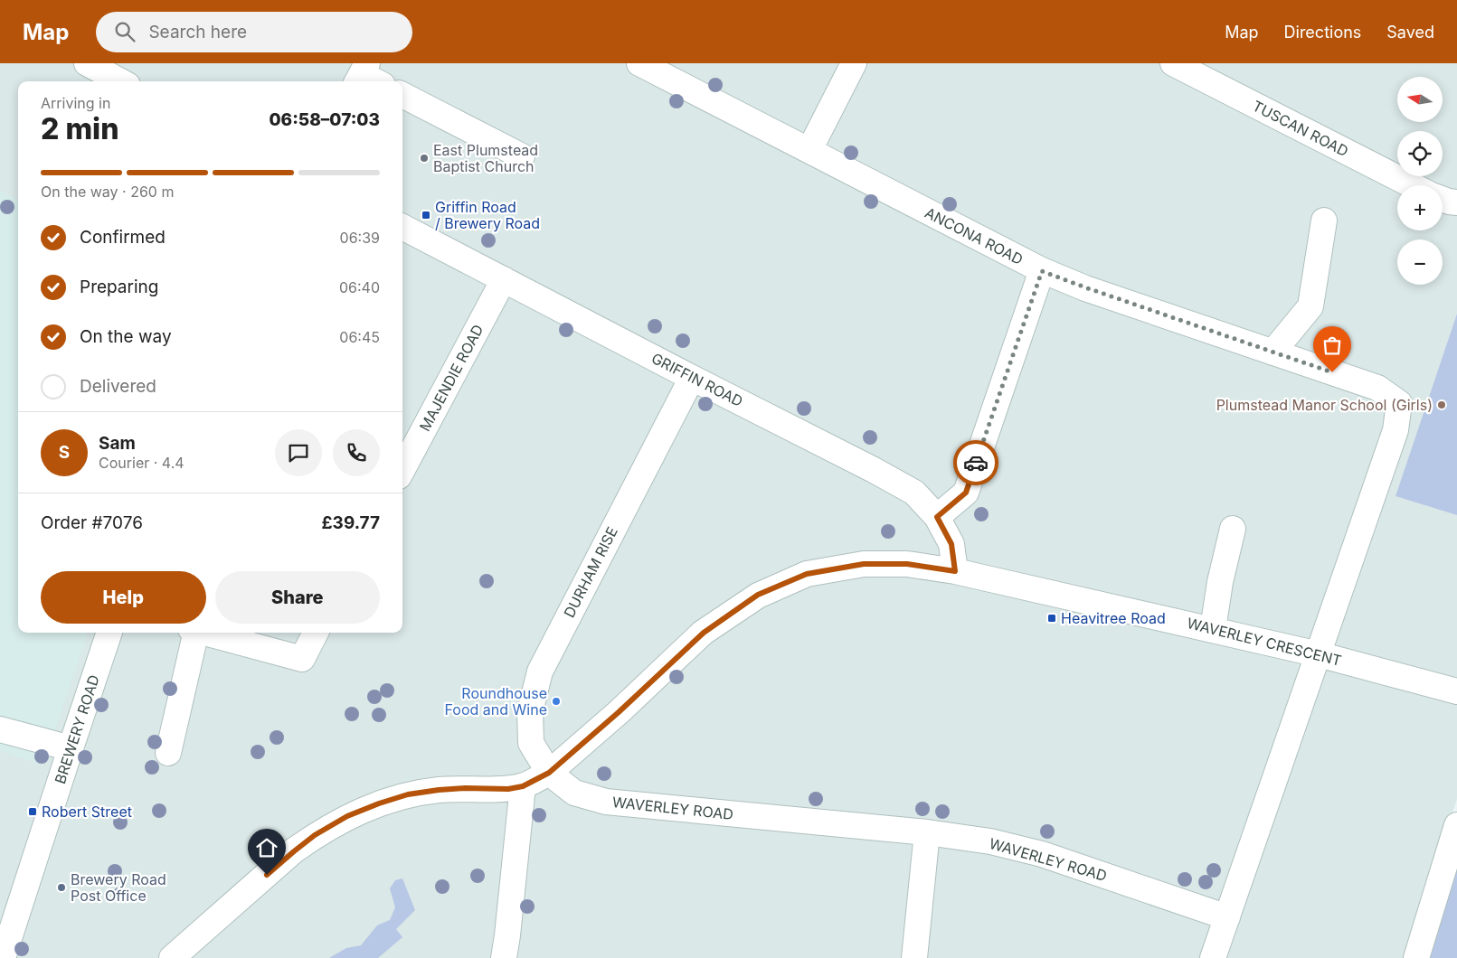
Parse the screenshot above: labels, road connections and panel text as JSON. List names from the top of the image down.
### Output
{
  "streets": {
    "street": [
      "TUSCAN ROAD",
      "ANCONA ROAD",
      "MAJENDIE ROAD",
      "GRIFFIN ROAD",
      "DURHAM RISE",
      "WAVERLEY CRESCENT",
      "BREWERY ROAD",
      "WAVERLEY ROAD"
    ]
  },
  "crossings": [
    ["ANCONA ROAD", "WAVERLEY CRESCENT"],
    ["MAJENDIE ROAD", "GRIFFIN ROAD"],
    ["GRIFFIN ROAD", "DURHAM RISE"],
    ["GRIFFIN ROAD", "WAVERLEY CRESCENT"],
    ["DURHAM RISE", "WAVERLEY CRESCENT"],
    ["DURHAM RISE", "WAVERLEY ROAD"],
    ["WAVERLEY CRESCENT", "WAVERLEY ROAD"]
  ],
  "places": {
    "other": [
      "East Plumstead Baptist Church",
      "Plumstead Manor School (Girls)",
      "Roundhouse Food and Wine",
      "Brewery Road Post Office"
    ],
    "transit": ["Griffin Road / Brewery Road", "Heavitree Road", "Robert Street"]
  },
  "north": "left",
  "page": {
    "header": "Map",
    "search": "Search here",
    "nav": ["Map", "Directions", "Saved"],
    "map_buttons": ["+", "−"],
    "heading": ["2 min", "Arriving in", "06:58–07:03"],
    "panel": [
      "Sam",
      "Courier · 4.4",
      "Order #7076",
      "£39.77"
    ],
    "bar": "On the way · 260 m",
    "list": [
      ["Confirmed", "06:39"],
      ["Preparing", "06:40"],
      ["On the way", "06:45"],
      "Delivered"
    ],
    "round": "S",
    "buttons": ["Help", "Share"]
  }
}
